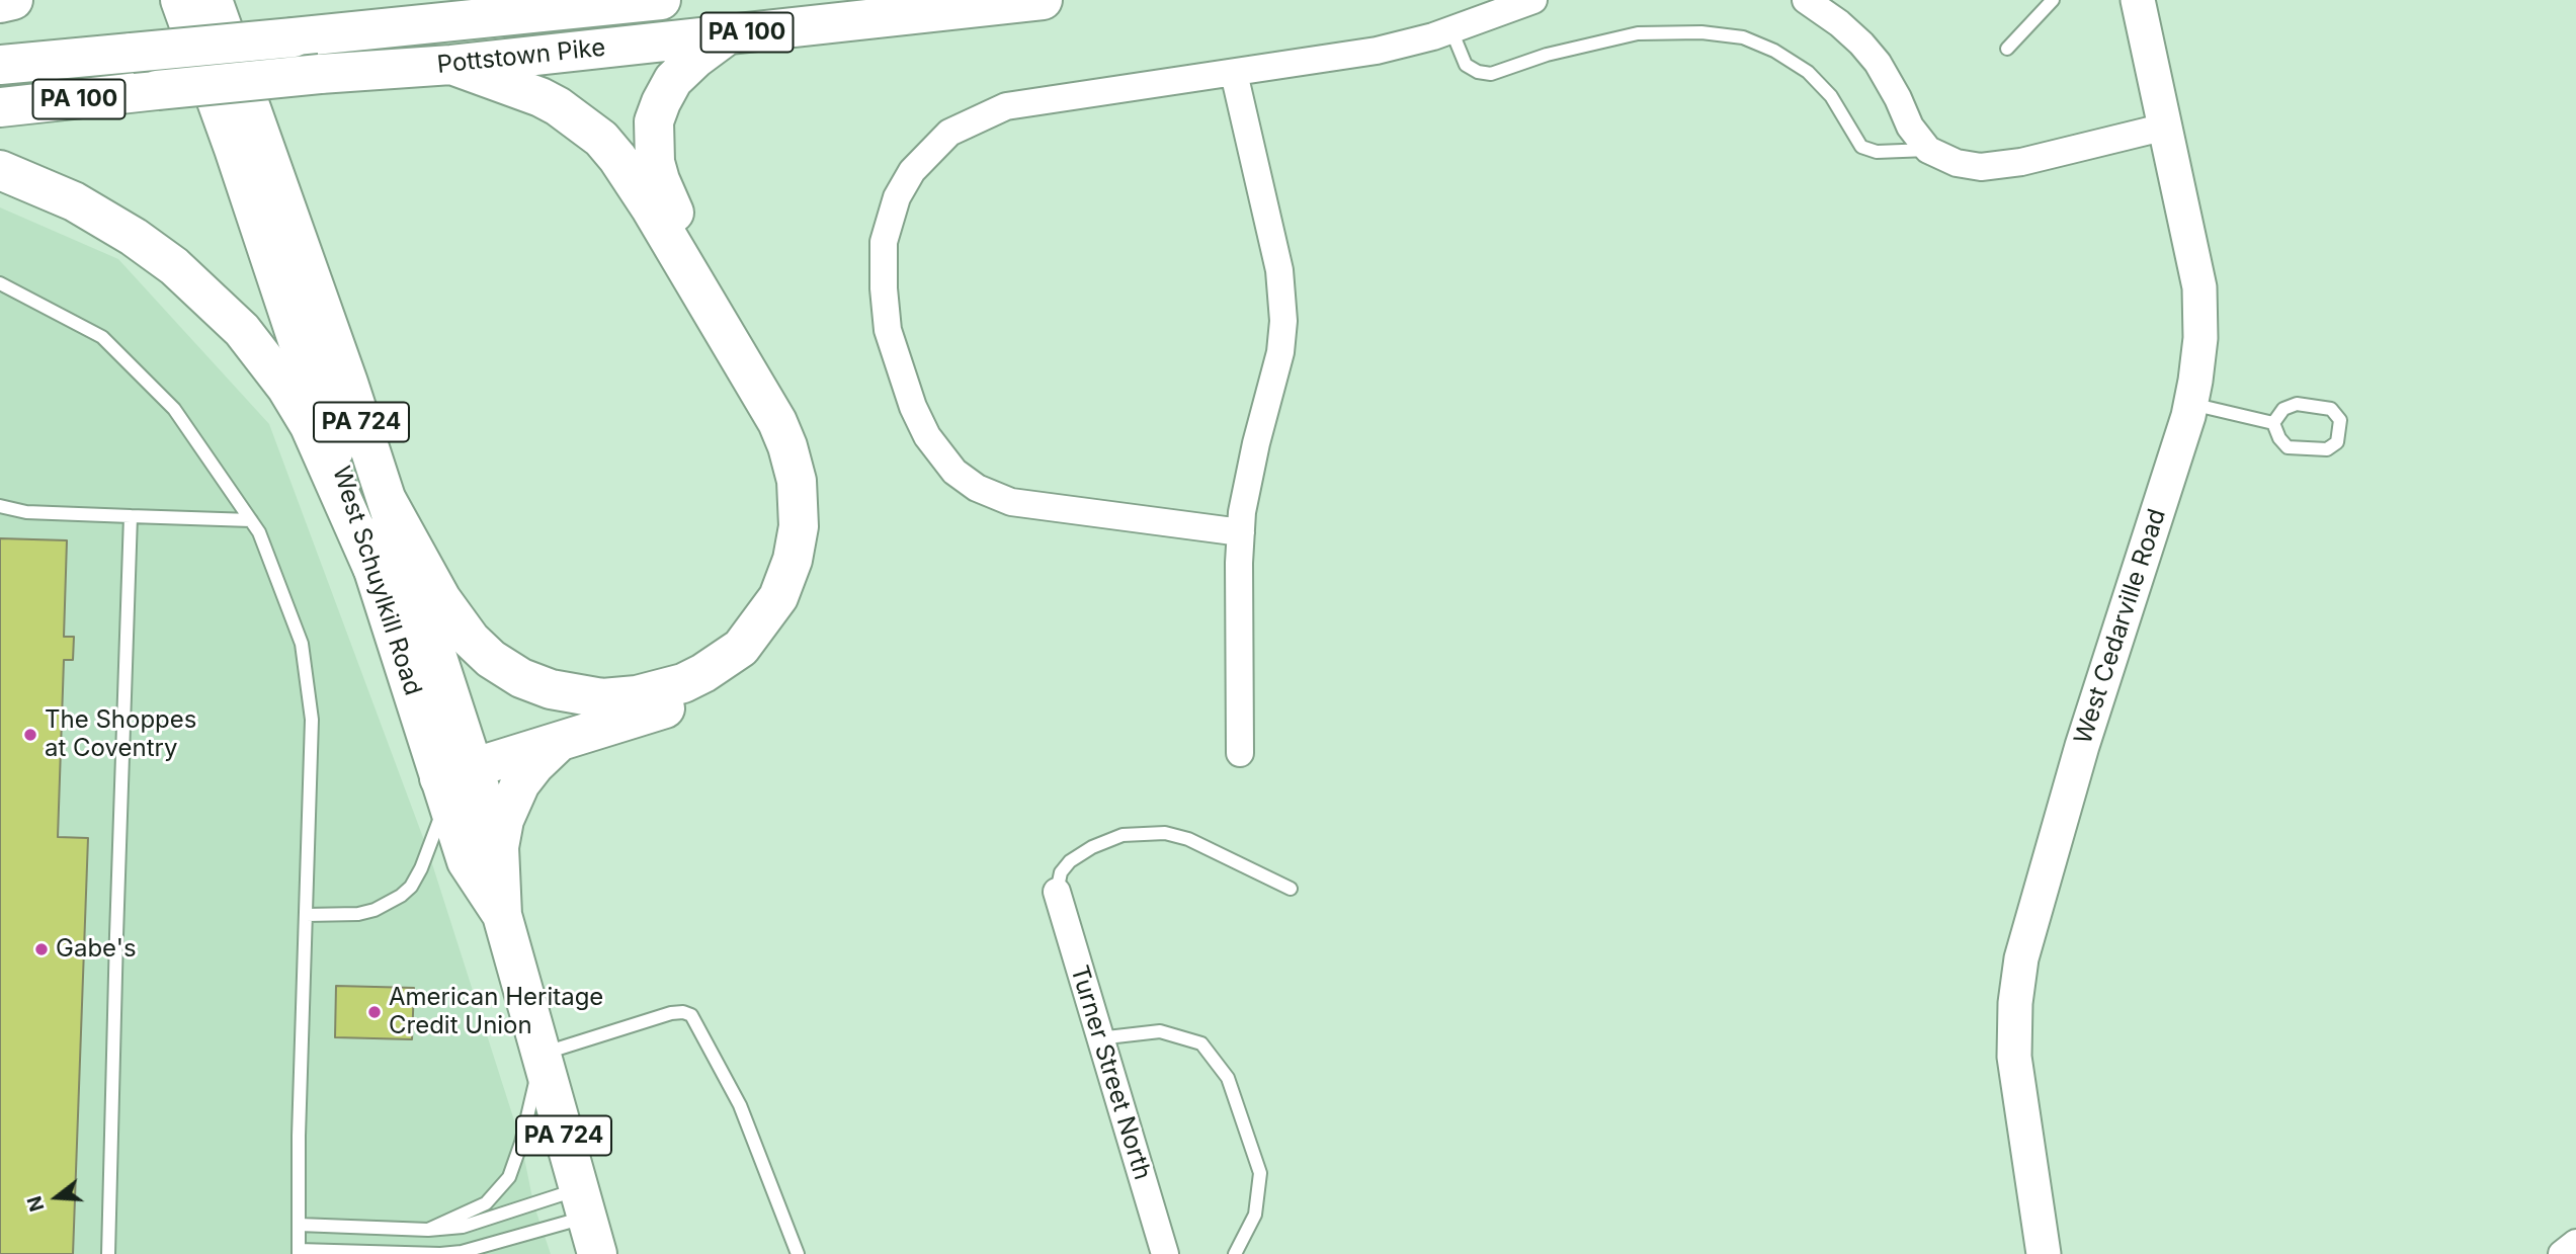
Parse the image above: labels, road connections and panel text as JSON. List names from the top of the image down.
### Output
{
  "streets": {
    "main road": [
      "PA 100",
      "Pottstown Pike",
      "PA 724",
      "West Schuylkill Road"
    ],
    "street": ["West Cedarville Road", "Turner Street North"]
  },
  "places": ["The Shoppes at Coventry", "Gabe's", "American Heritage Credit Union"],
  "north": "left"
}
